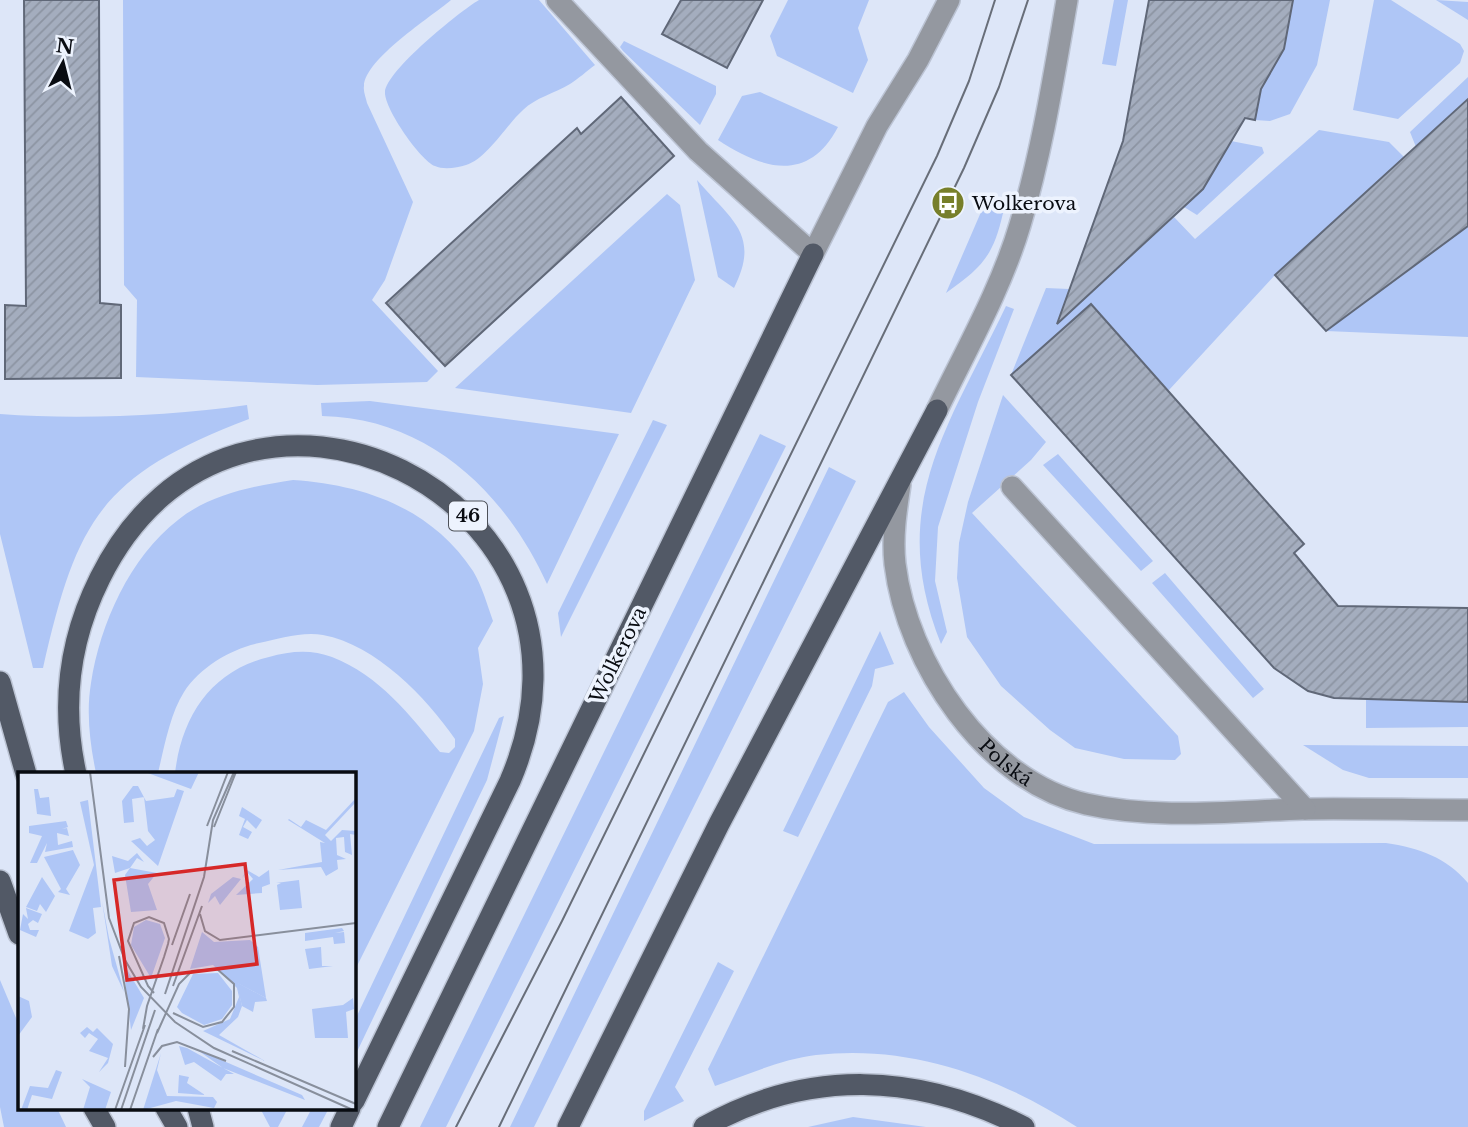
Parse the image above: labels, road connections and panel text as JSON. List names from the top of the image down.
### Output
{
  "streets": {
    "main road": ["46", "Wolkerova"],
    "street": ["Polská"]
  },
  "places": {
    "bus stop": ["Wolkerova"]
  },
  "north": "top"
}
